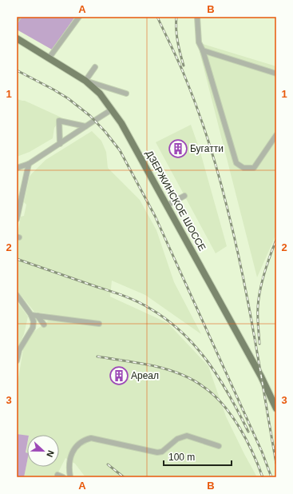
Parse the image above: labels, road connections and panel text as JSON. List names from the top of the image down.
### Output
{
  "streets": {
    "main road": ["ДЗЕРЖИНСКОЕ ШОССЕ"]
  },
  "places": {
    "building": ["Бугатти", "Ареал"]
  },
  "scale_bar": "100 m",
  "north": "right",
  "grid": {
    "columns": ["A", "B"],
    "rows": ["1", "2", "3"]
  }
}
